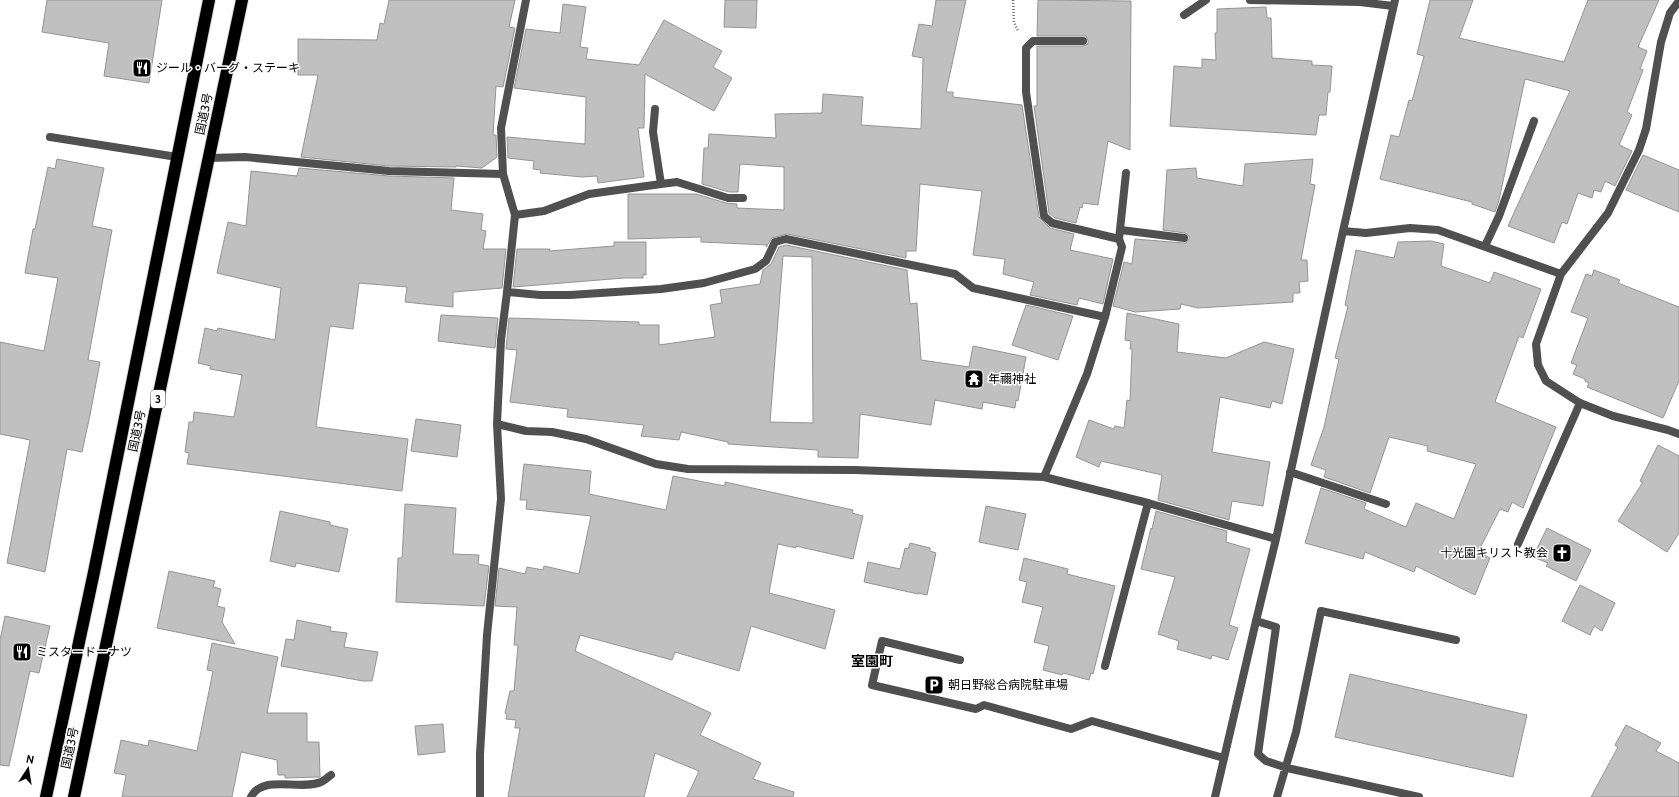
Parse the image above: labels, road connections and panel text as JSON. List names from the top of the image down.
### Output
{
  "streets": {
    "highway": ["国道3号", "3"]
  },
  "districts": ["室園町"],
  "places": {
    "restaurant": ["ジール・バーグ・ステーキ", "ミスタードーナツ"],
    "temple": ["年禰神社"],
    "church": ["十光園キリスト教会"],
    "parking": ["朝日野総合病院駐車場"]
  },
  "north": "top"
}
